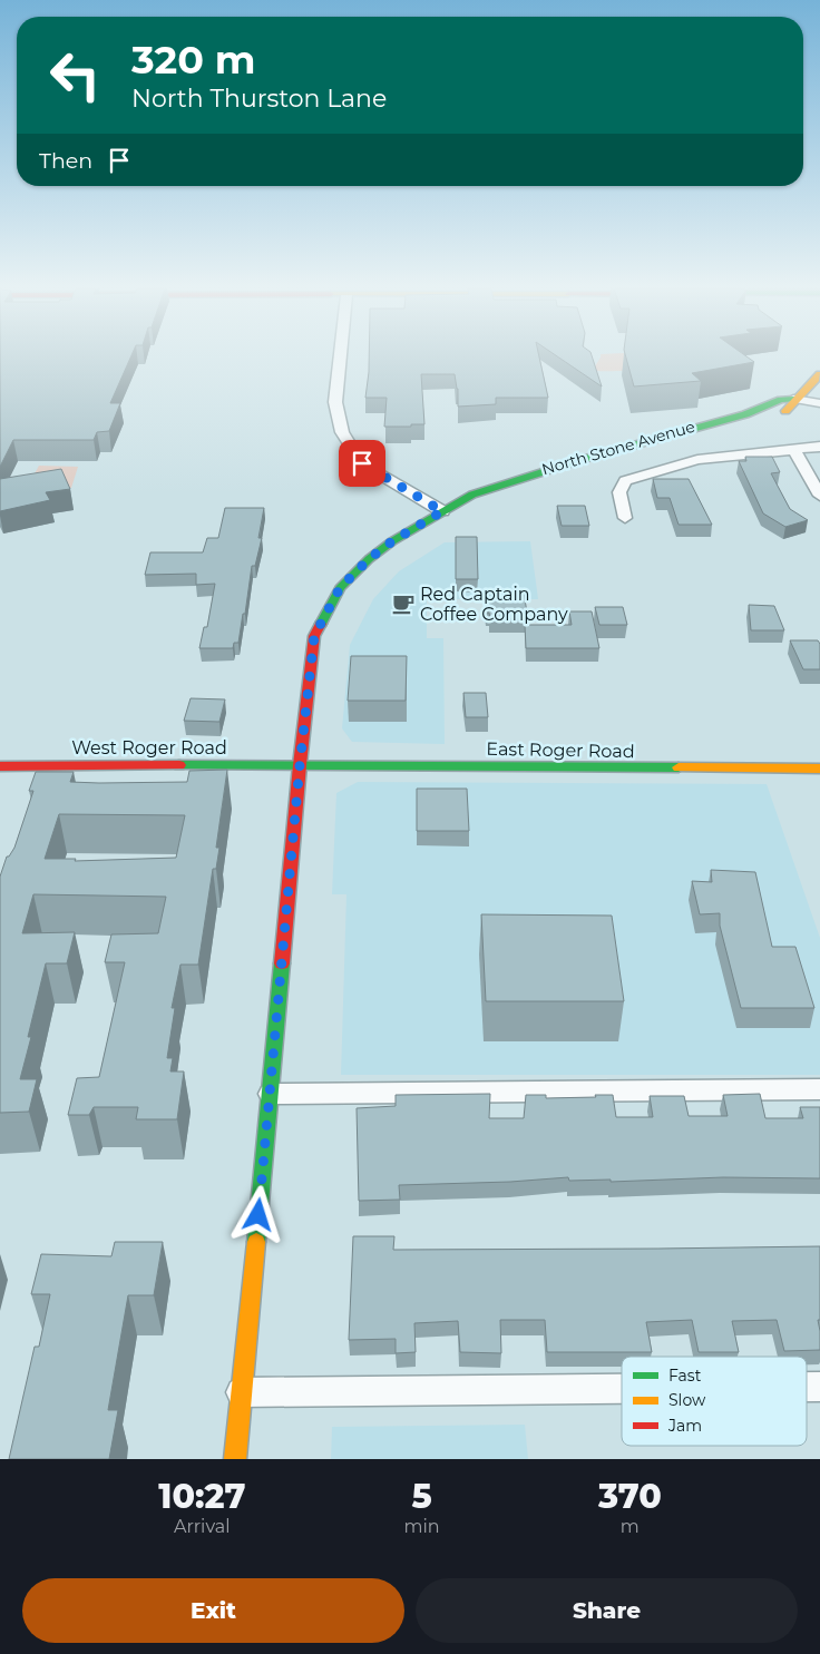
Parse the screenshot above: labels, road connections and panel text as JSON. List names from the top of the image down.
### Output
{
  "streets": {
    "main road": ["North Stone Avenue", "West Roger Road", "East Roger Road"]
  },
  "crossings": [
    ["North Stone Avenue", "West Roger Road"],
    ["North Stone Avenue", "East Roger Road"],
    ["West Roger Road", "East Roger Road"]
  ],
  "places": {
    "cafe": ["Red Captain Coffee Company"]
  },
  "legend": ["Fast", "Slow", "Jam"],
  "page": {
    "turn": ["320 m", "North Thurston Lane"],
    "then": "Then",
    "eta": [
      "10:27",
      "Arrival",
      "5",
      "min",
      "370",
      "m"
    ],
    "buttons": ["Exit", "Share"]
  }
}
